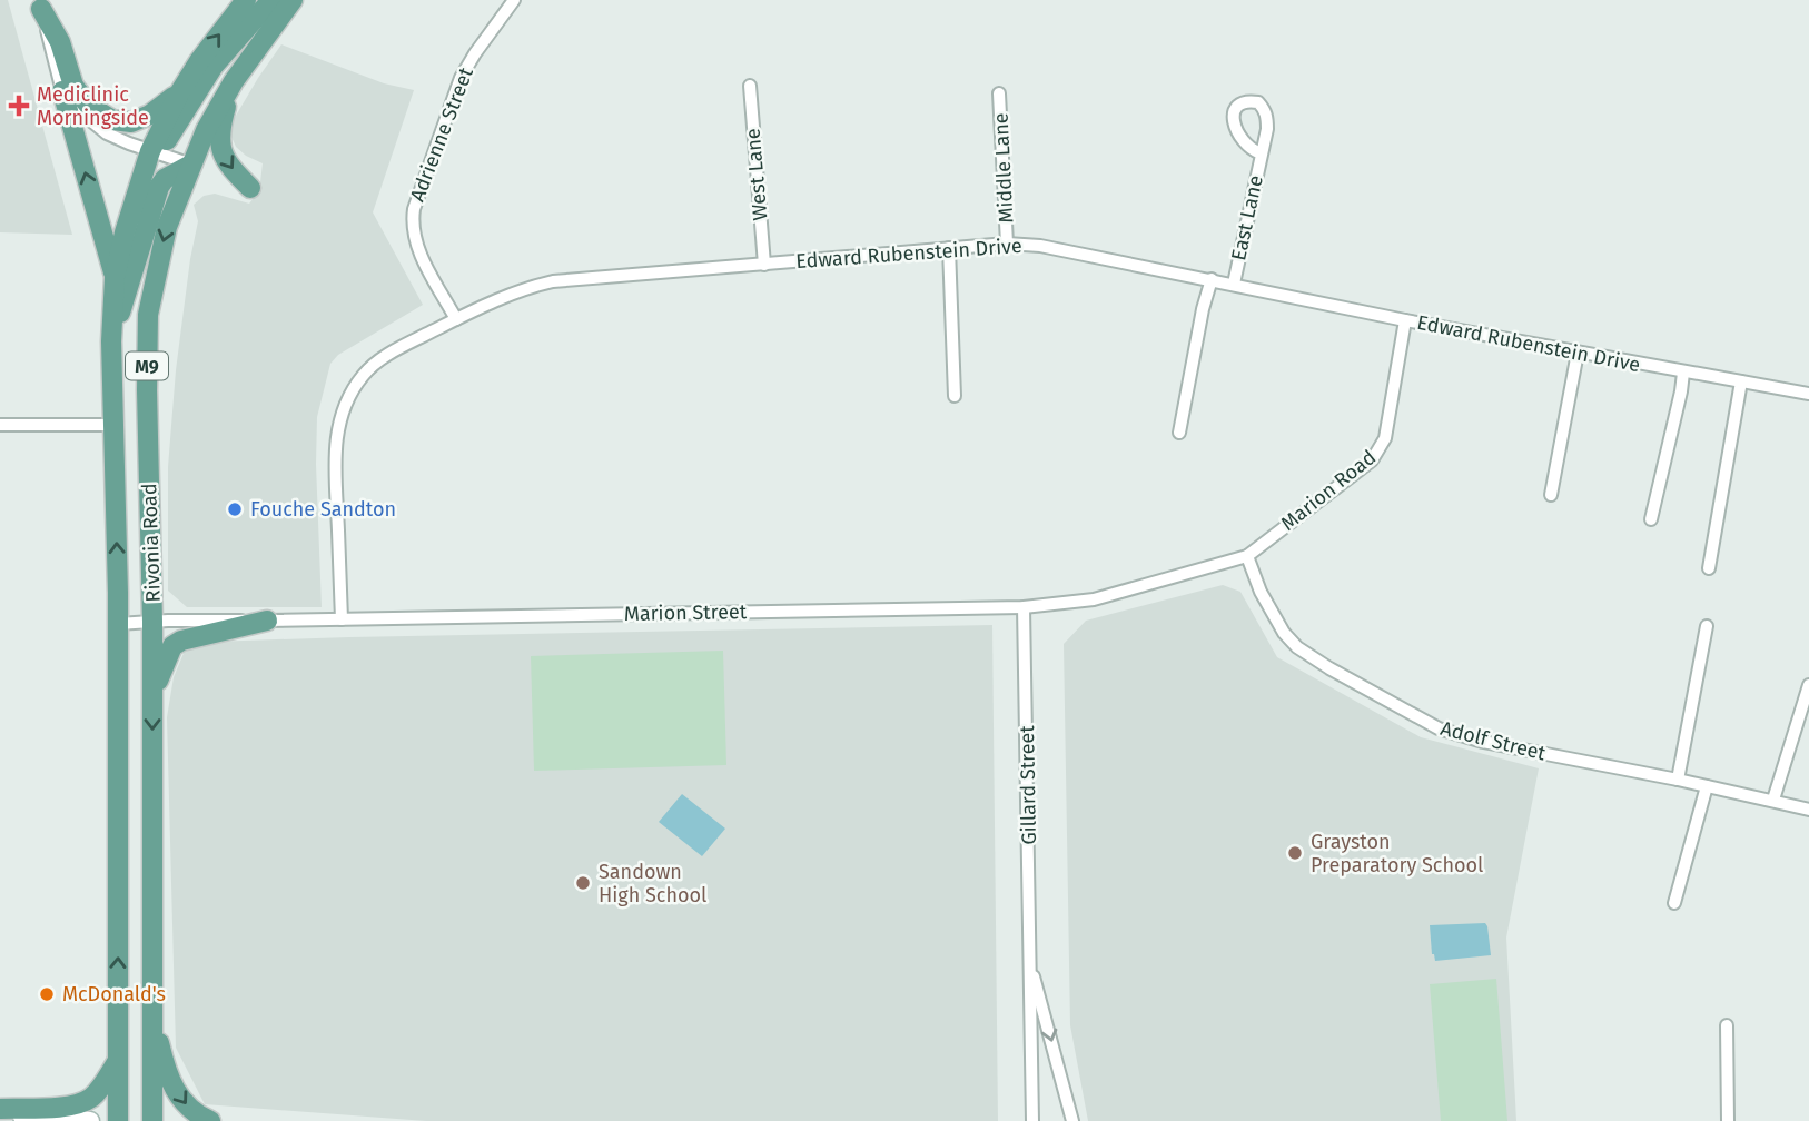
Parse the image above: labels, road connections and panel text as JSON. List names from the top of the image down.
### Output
{
  "streets": {
    "main road": ["M9", "Rivonia Road"],
    "street": [
      "Adrienne Street",
      "Middle Lane",
      "West Lane",
      "East Lane",
      "Edward Rubenstein Drive",
      "Marion Road",
      "Marion Street",
      "Adolf Street",
      "Gillard Street"
    ]
  },
  "crossings": [
    ["Adrienne Street", "Edward Rubenstein Drive"],
    ["Middle Lane", "Edward Rubenstein Drive"],
    ["West Lane", "Edward Rubenstein Drive"],
    ["East Lane", "Edward Rubenstein Drive"],
    ["Edward Rubenstein Drive", "Marion Road"],
    ["Edward Rubenstein Drive", "Marion Street"],
    ["Marion Road", "Marion Street"],
    ["Marion Road", "Adolf Street"],
    ["Rivonia Road", "Marion Street"],
    ["Marion Street", "Adolf Street"],
    ["Marion Street", "Gillard Street"]
  ],
  "places": {
    "health": ["Mediclinic Morningside"],
    "other": [
      "Fouche Sandton",
      "Grayston Preparatory School",
      "Sandown High School",
      "McDonald's"
    ]
  }
}
